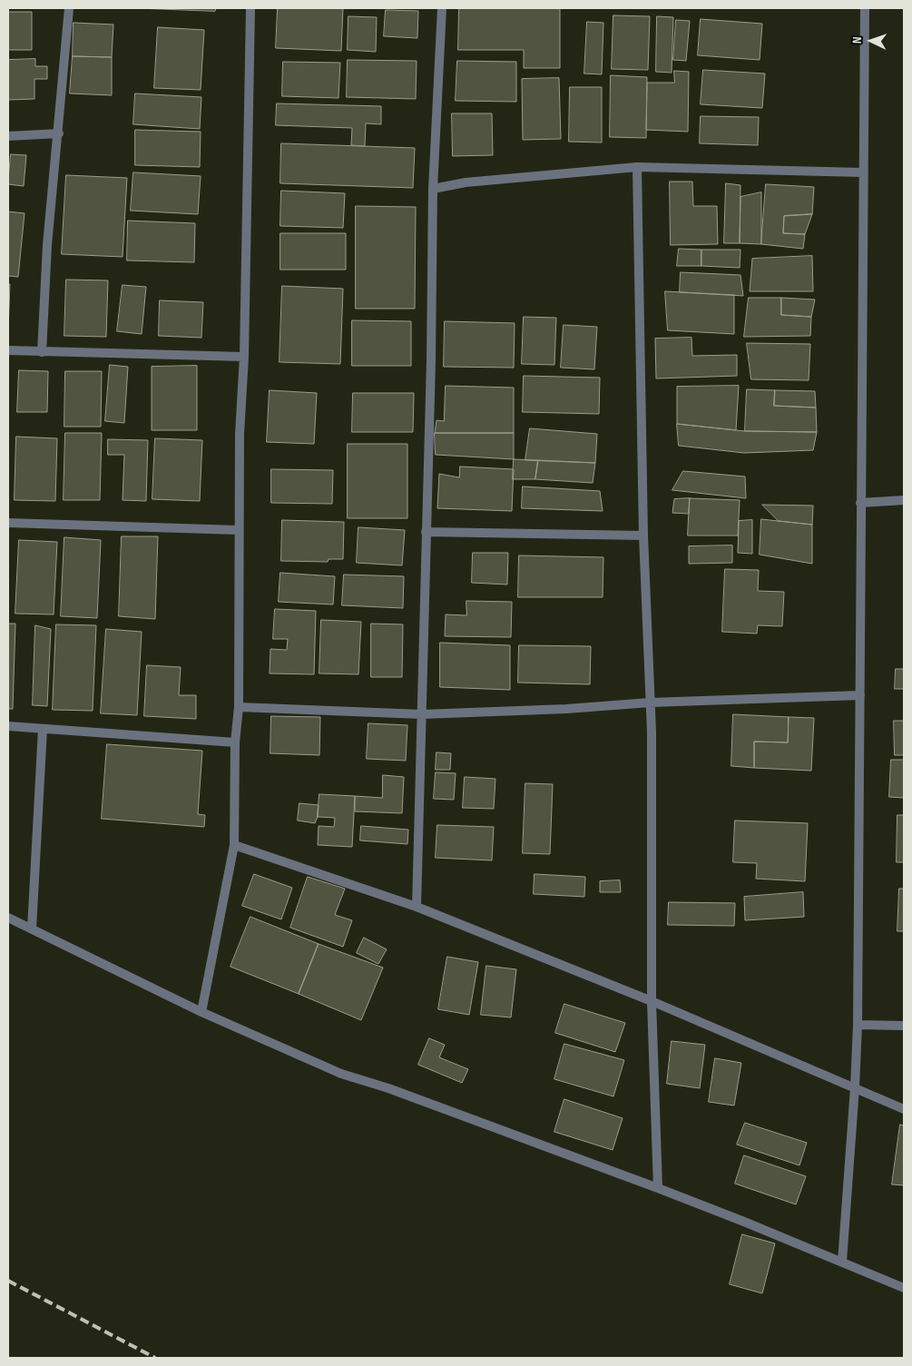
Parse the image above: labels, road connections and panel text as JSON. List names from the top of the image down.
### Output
{
  "north": "left"
}
